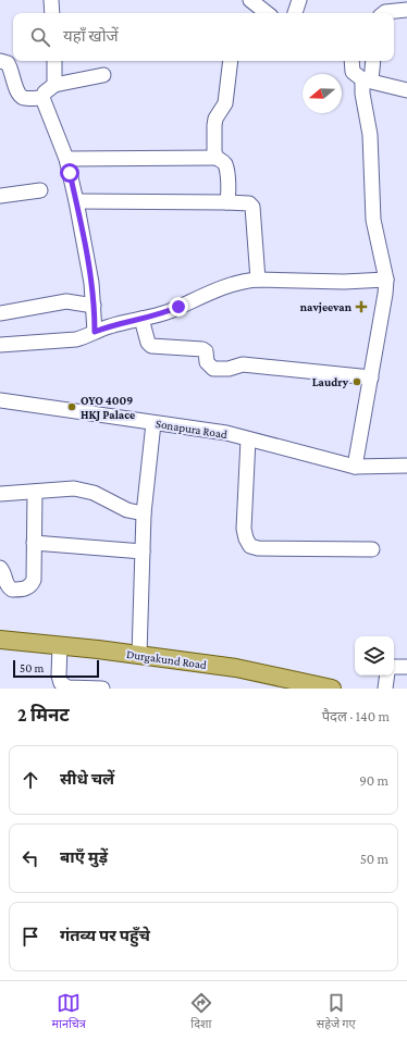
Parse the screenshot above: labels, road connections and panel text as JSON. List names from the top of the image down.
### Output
{
  "streets": {
    "main road": ["Durgakund Road"],
    "street": ["Sonapura Road"]
  },
  "places": {
    "health": ["navjeevan"],
    "other": ["Laudry", "OYO 4009 HKJ Palace"]
  },
  "scale_bar": "50 m",
  "north": "left",
  "page": {
    "search": "यहाँ खोजें",
    "scale": "50 m",
    "heading": ["2 मिनट", "पैदल · 140 m"],
    "list": [
      ["सीधे चलें", "90 m"],
      ["बाएँ मुड़ें", "50 m"],
      "गंतव्य पर पहुँचे"
    ],
    "nav": ["मानचित्र", "दिशा", "सहेजे गए"]
  }
}
